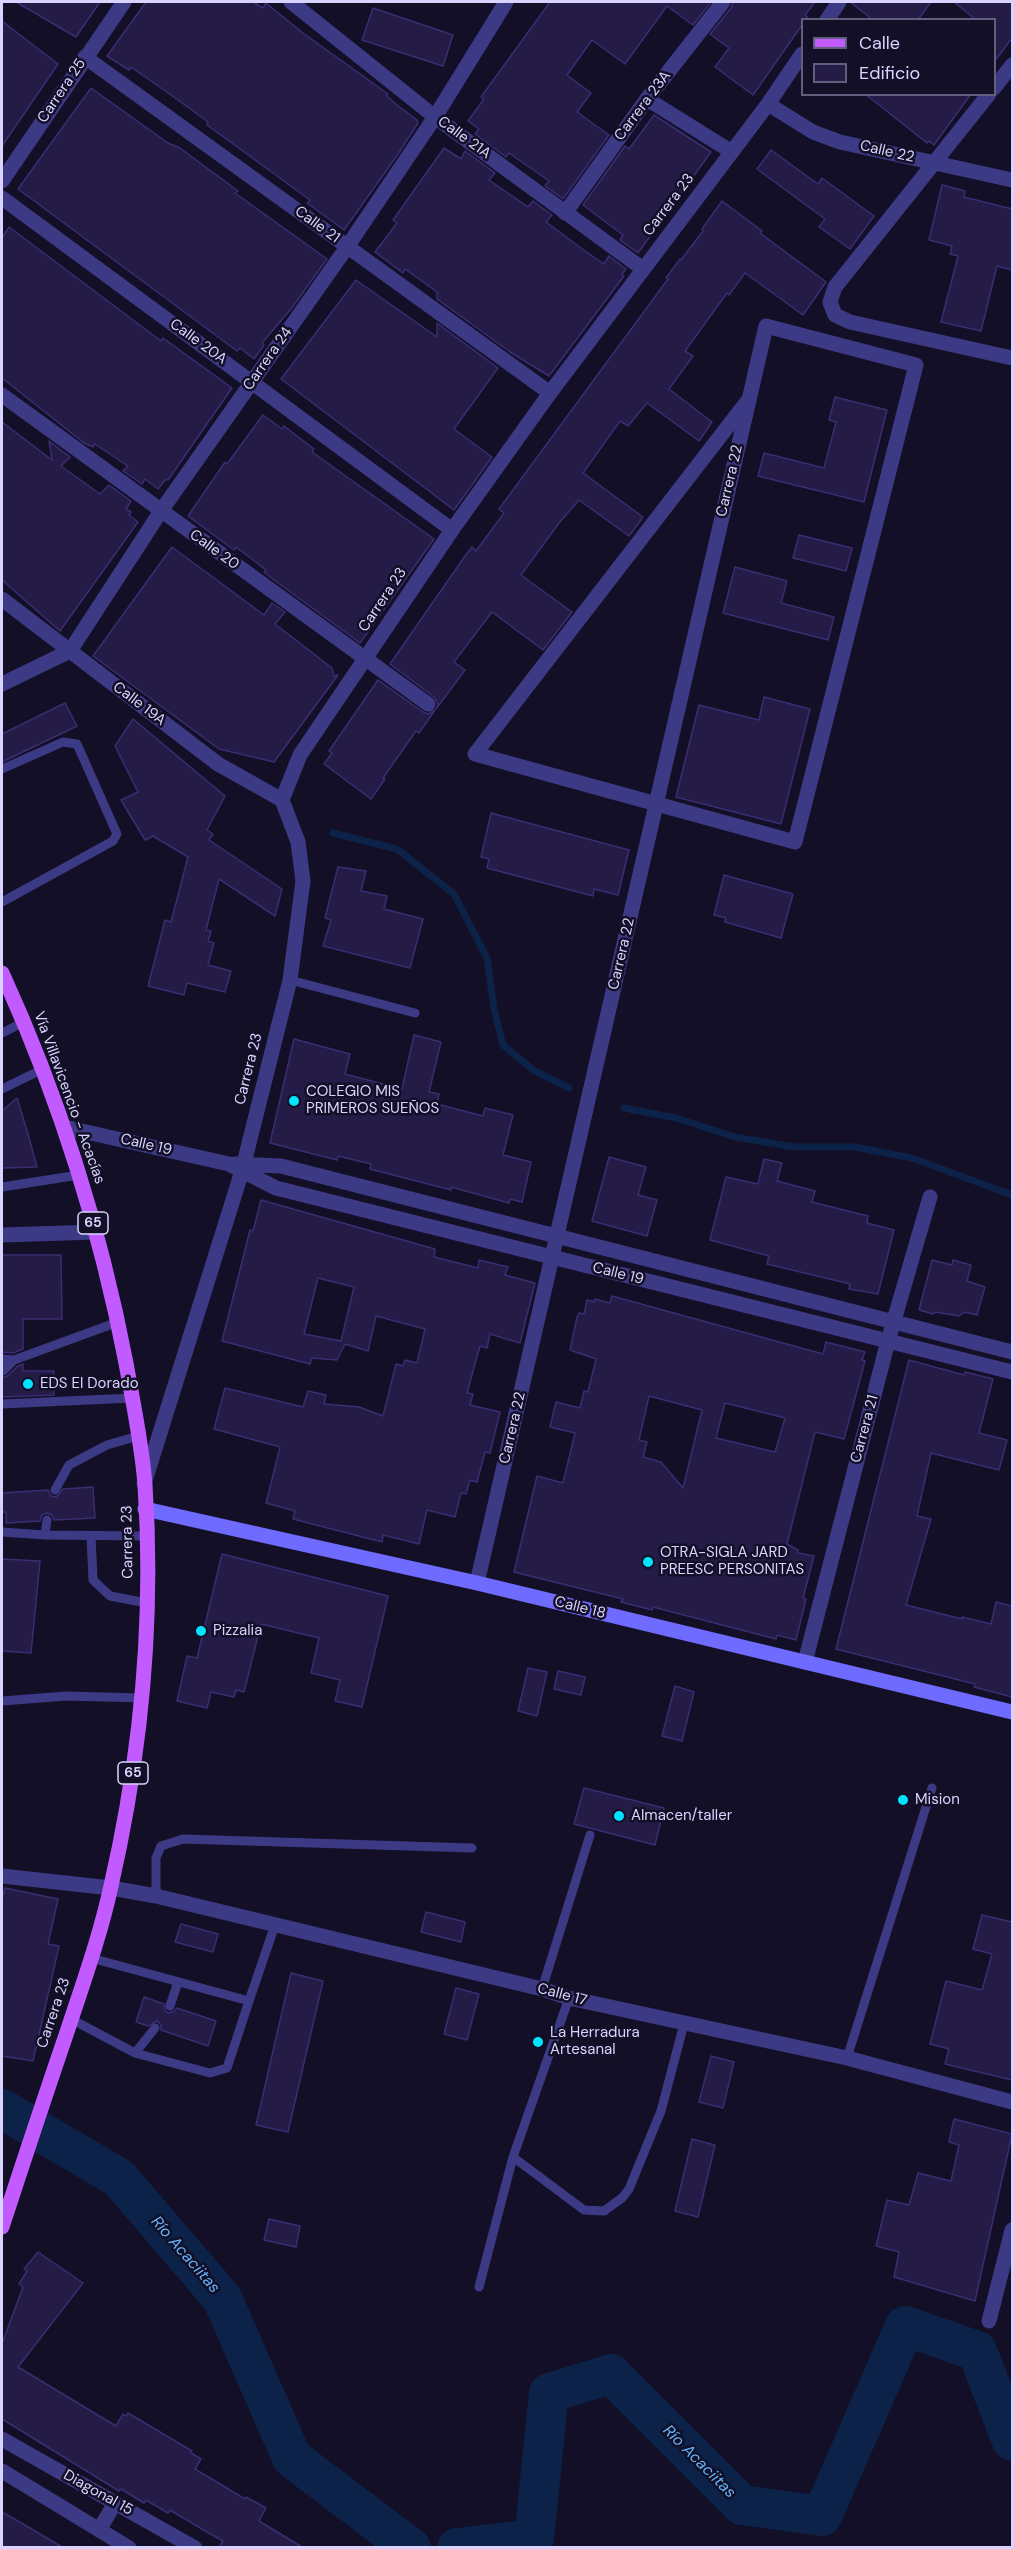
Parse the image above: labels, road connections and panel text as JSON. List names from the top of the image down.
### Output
{
  "streets": {
    "main road": ["Carrera 23", "Vía Villavicencio - Acacías", "65"],
    "street": [
      "Carrera 25",
      "Carrera 23A",
      "Calle 21A",
      "Calle 22",
      "Calle 21",
      "Calle 20A",
      "Carrera 24",
      "Carrera 22",
      "Calle 20",
      "Calle 19A",
      "Calle 19",
      "Carrera 21",
      "Calle 18",
      "Calle 17",
      "Diagonal 15"
    ]
  },
  "crossings": [
    ["Carrera 25", "Calle 21"],
    ["Carrera 23A", "Calle 21A"],
    ["Calle 21A", "Carrera 23"],
    ["Calle 21A", "Carrera 24"],
    ["Calle 22", "Carrera 23"],
    ["Carrera 23", "Calle 21"],
    ["Carrera 23", "Calle 20A"],
    ["Carrera 23", "Calle 20"],
    ["Carrera 23", "Calle 19A"],
    ["Carrera 23", "Vía Villavicencio - Acacías"],
    ["Carrera 23", "Calle 19"],
    ["Carrera 23", "Calle 18"],
    ["Carrera 23", "Calle 17"],
    ["Calle 21", "Carrera 24"],
    ["Calle 20A", "Carrera 24"],
    ["Carrera 24", "Calle 20"],
    ["Carrera 24", "Calle 19A"],
    ["Carrera 22", "Calle 19"],
    ["Carrera 22", "Calle 18"],
    ["Vía Villavicencio - Acacías", "Calle 19"],
    ["Calle 19", "Carrera 21"],
    ["Carrera 21", "Calle 18"]
  ],
  "water": ["Río Acaciitas"],
  "places": [
    "COLEGIO MIS PRIMEROS SUEÑOS",
    "EDS El Dorado",
    "OTRA-SIGLA JARD PREESC PERSONITAS",
    "Pizzalia",
    "Mision",
    "Almacen/taller",
    "La Herradura Artesanal"
  ],
  "legend": ["Calle", "Edificio"]
}
